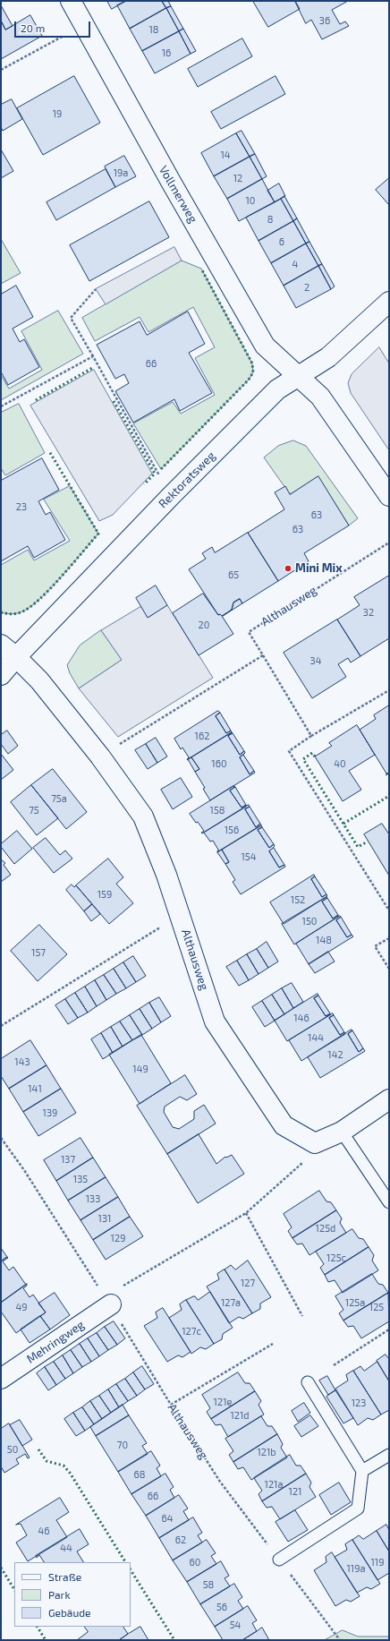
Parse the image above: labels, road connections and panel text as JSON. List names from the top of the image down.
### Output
{
  "streets": {
    "street": [
      "Vollmerweg",
      "Rektoratsweg",
      "Althausweg",
      "Mehringweg"
    ]
  },
  "crossings": [
    ["Vollmerweg", "Rektoratsweg"],
    ["Rektoratsweg", "Althausweg"],
    ["Althausweg", "Mehringweg"]
  ],
  "places": ["Mini Mix"],
  "house_numbers": [
    "36",
    "18",
    "16",
    "19",
    "14",
    "19a",
    "12",
    "10",
    "8",
    "6",
    "4",
    "2",
    "66",
    "23",
    "63",
    "63",
    "65",
    "32",
    "20",
    "34",
    "162",
    "160",
    "40",
    "75a",
    "75",
    "158",
    "156",
    "154",
    "159",
    "152",
    "150",
    "148",
    "157",
    "146",
    "144",
    "142",
    "143",
    "149",
    "141",
    "139",
    "137",
    "135",
    "133",
    "131",
    "125d",
    "129",
    "125c",
    "127",
    "127a",
    "125a",
    "49",
    "125",
    "127c",
    "121e",
    "123",
    "121d",
    "70",
    "50",
    "121b",
    "68",
    "121a",
    "121",
    "66",
    "64",
    "46",
    "62",
    "44",
    "60",
    "119",
    "119a",
    "58",
    "56",
    "54"
  ],
  "legend": ["Straße", "Park", "Gebäude"],
  "scale_bar": "20 m"
}
